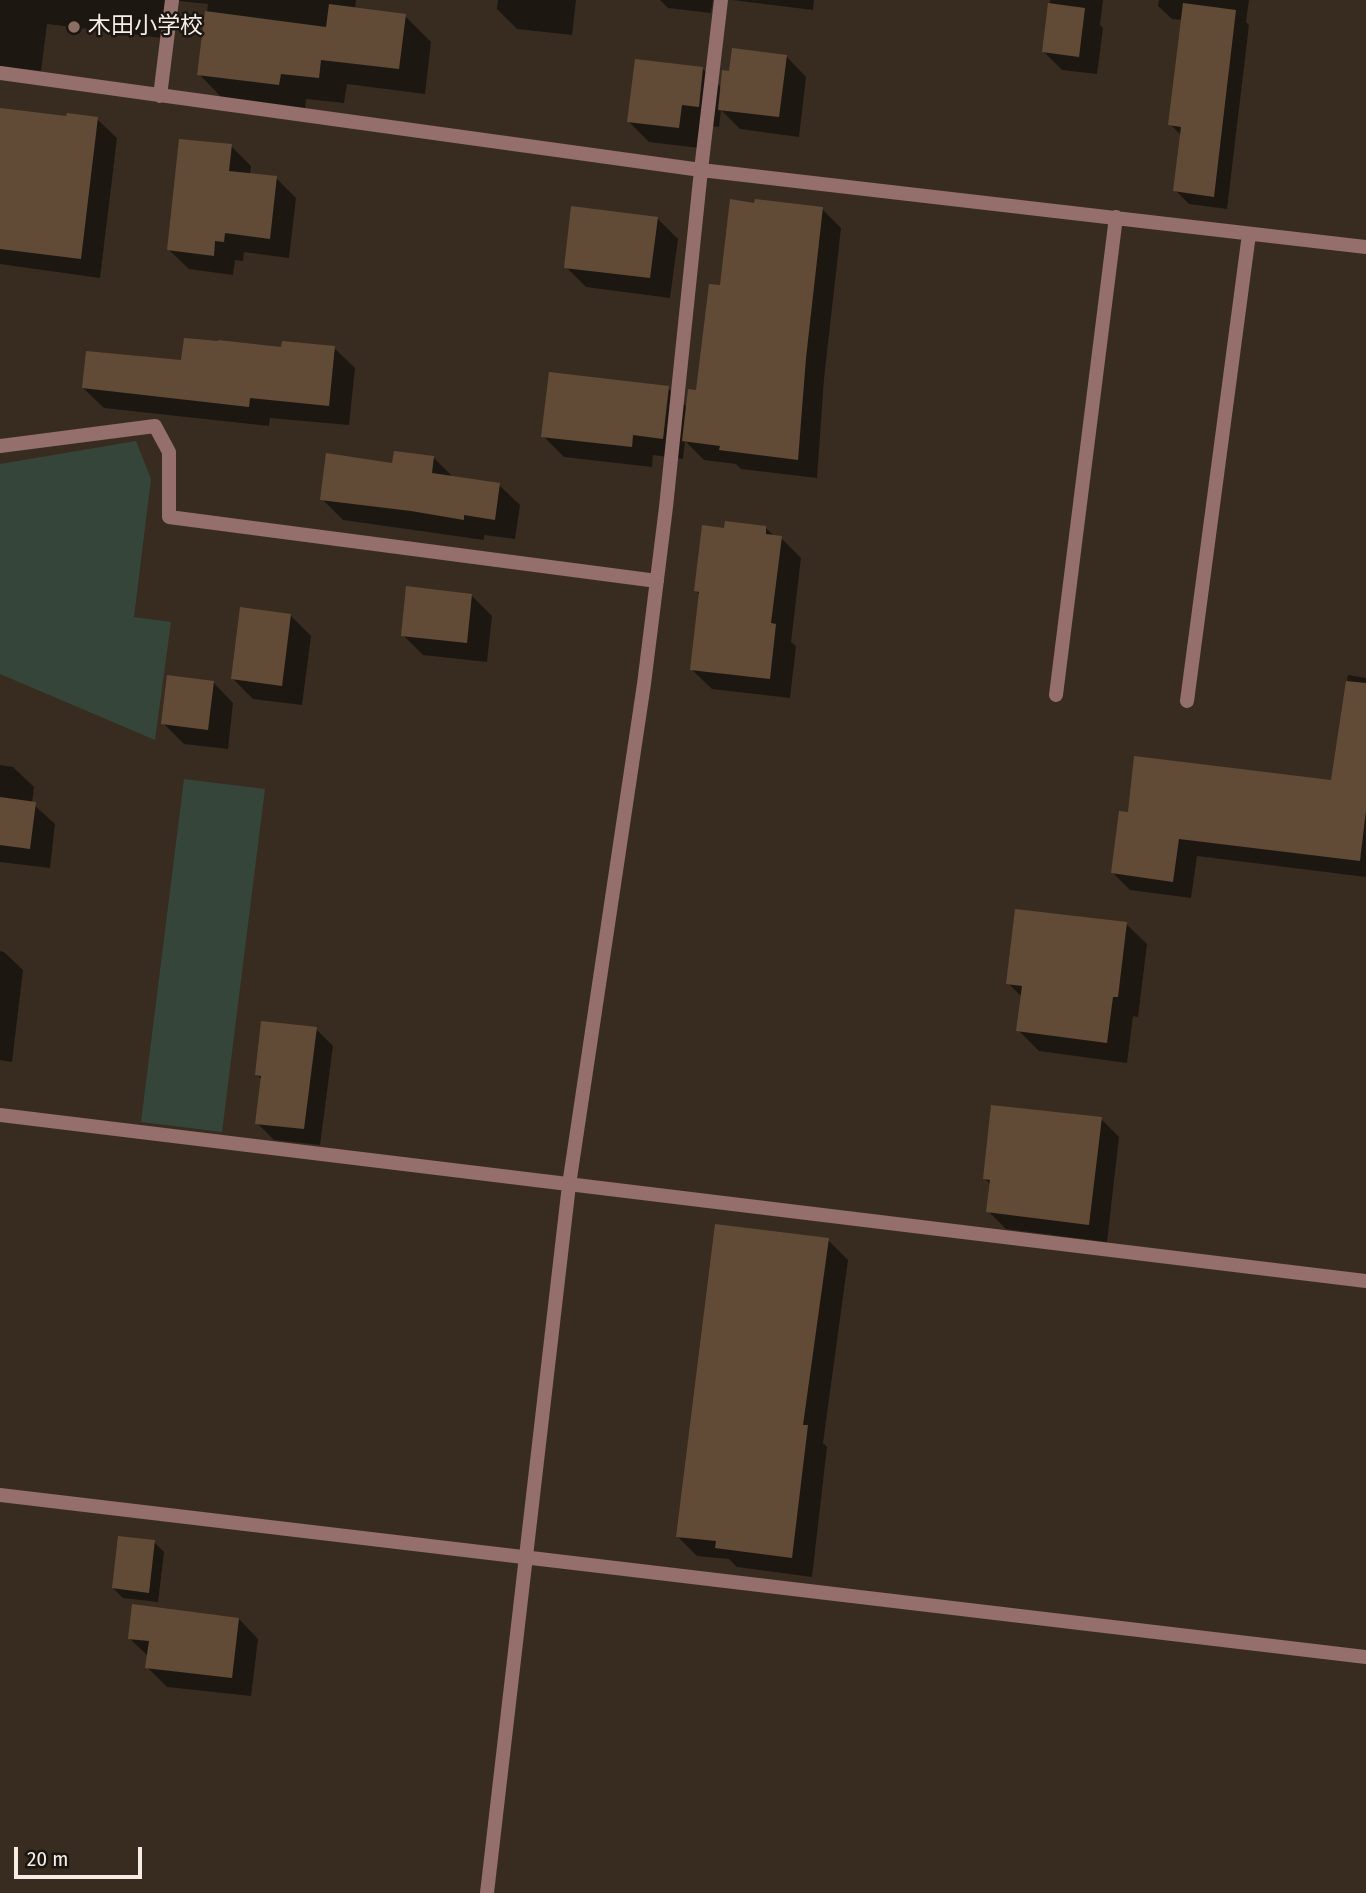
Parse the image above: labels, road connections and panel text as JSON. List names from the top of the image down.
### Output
{
  "places": ["木田小学校"],
  "scale_bar": "20 m"
}
